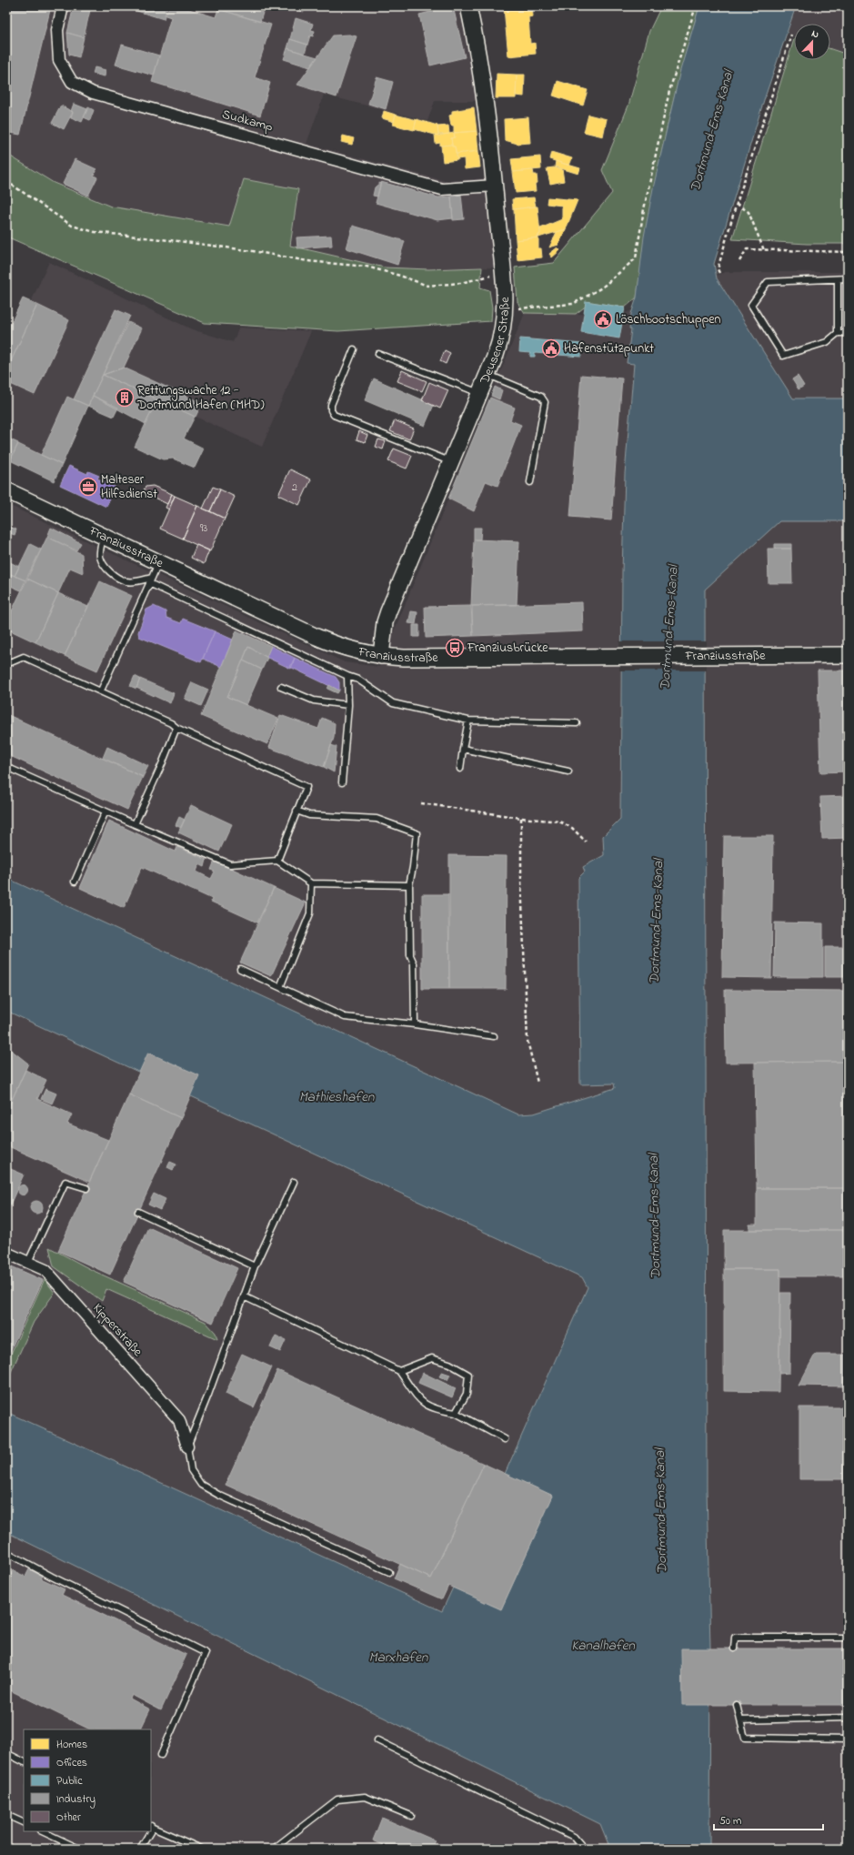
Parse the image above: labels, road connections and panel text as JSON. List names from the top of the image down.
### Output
{
  "streets": {
    "main road": ["Deusener Straße", "Franziusstraße"],
    "street": ["Sudkamp", "Kipperstraße"]
  },
  "crossings": [
    ["Sudkamp", "Deusener Straße"],
    ["Deusener Straße", "Franziusstraße"]
  ],
  "water": [
    "Dortmund-Ems-Kanal",
    "Mathieshafen",
    "Kanalhafen",
    "Marxhafen"
  ],
  "places": {
    "public building": ["Löschbootschuppen", "Hafenstützpunkt"],
    "building": ["Rettungswache 12 - Dortmund Hafen (MHD)"],
    "office": ["Malteser Hilfsdienst"],
    "bus stop": ["Franziusbrücke"]
  },
  "house_numbers": ["2", "93"],
  "legend": [
    "Homes",
    "Offices",
    "Public",
    "Industry",
    "Other"
  ],
  "scale_bar": "50 m",
  "north": "top"
}
